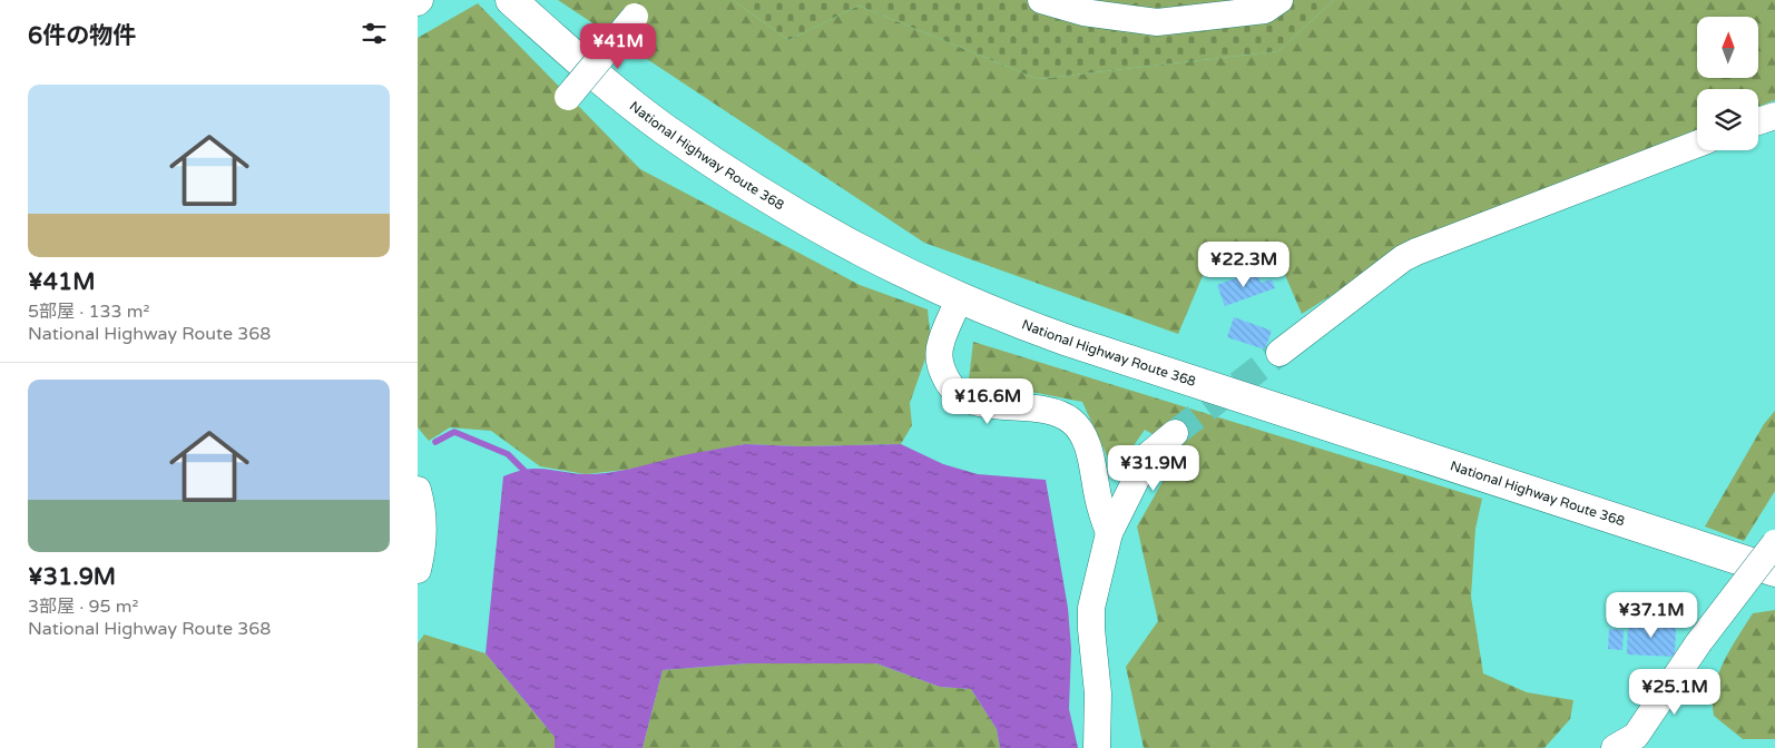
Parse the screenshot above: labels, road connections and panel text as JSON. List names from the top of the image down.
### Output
{
  "streets": {
    "highway": ["National Highway Route 368"]
  },
  "north": "top",
  "page": {
    "heading": "6件の物件",
    "price": [
      "¥41M",
      "¥22.3M",
      "¥16.6M",
      "¥31.9M",
      "¥37.1M",
      "¥25.1M"
    ],
    "list": [
      {
        "name": "¥41M",
        "note": "5部屋 · 133 m² · National Highway Route 368"
      },
      {
        "name": "¥31.9M",
        "note": "3部屋 · 95 m² · National Highway Route 368"
      }
    ]
  }
}
